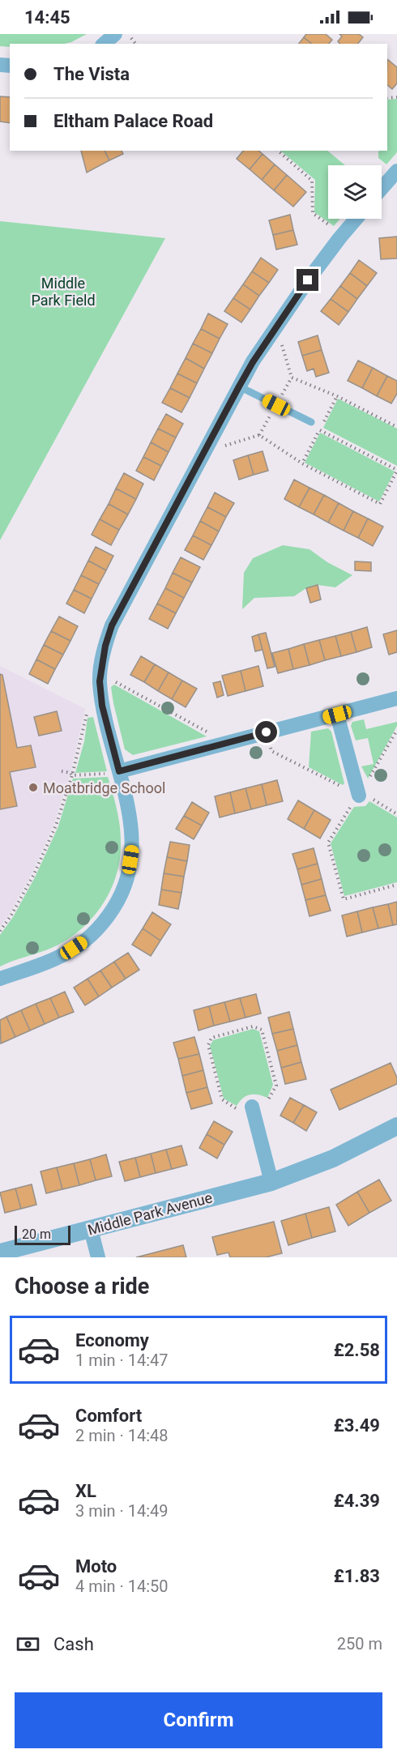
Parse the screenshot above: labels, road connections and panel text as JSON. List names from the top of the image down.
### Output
{
  "streets": {
    "street": ["Middle Park Avenue"]
  },
  "parks": ["Middle Park Field"],
  "places": ["Moatbridge School"],
  "scale_bar": "20 m",
  "page": {
    "status": "14:45",
    "banner": ["The Vista", "Eltham Palace Road"],
    "scale": "20 m",
    "heading": "Choose a ride",
    "list": [
      {
        "name": "Economy",
        "note": "1 min · 14:47",
        "value": "£2.58"
      },
      {
        "name": "Comfort",
        "note": "2 min · 14:48",
        "value": "£3.49"
      },
      {
        "name": "XL",
        "note": "3 min · 14:49",
        "value": "£4.39"
      },
      {
        "name": "Moto",
        "note": "4 min · 14:50",
        "value": "£1.83"
      }
    ],
    "pay": ["Cash", "250 m"],
    "buttons": "Confirm"
  }
}
